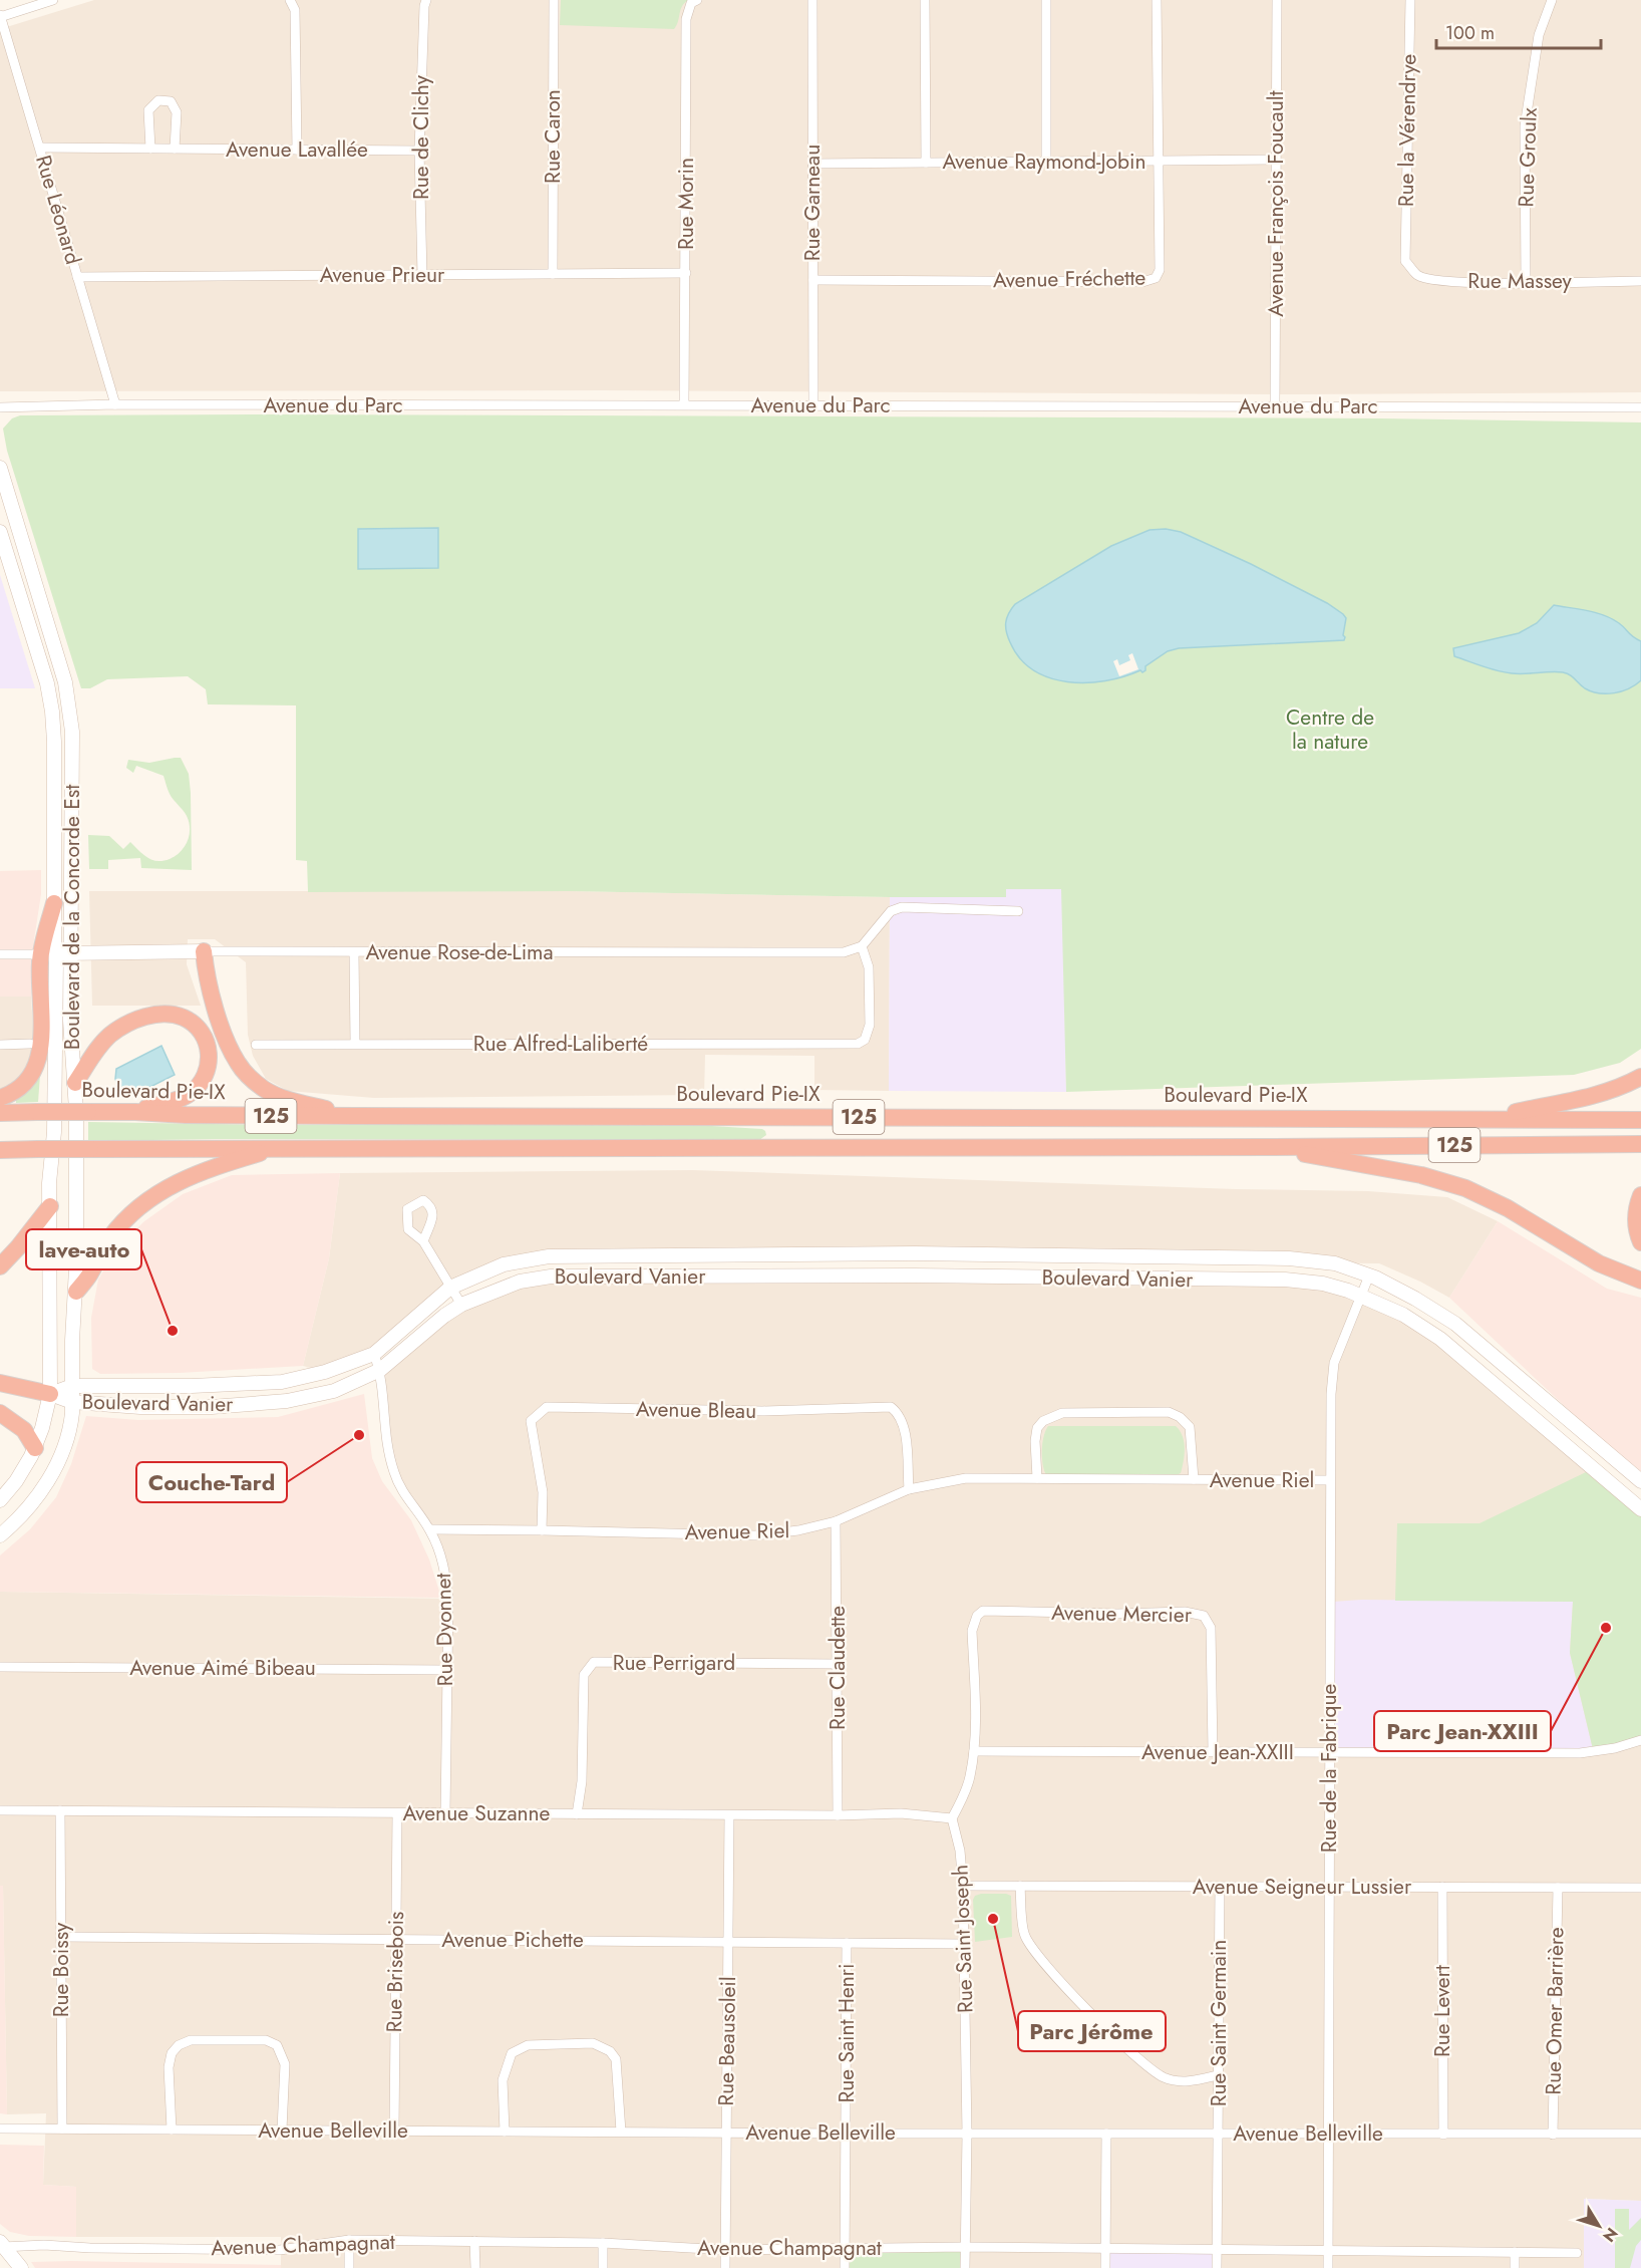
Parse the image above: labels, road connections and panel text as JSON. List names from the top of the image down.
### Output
{
  "streets": {
    "highway": ["Boulevard Pie-IX", "125"],
    "street": [
      "Rue la Vérendrye",
      "Rue Caron",
      "Rue de Clichy",
      "Avenue Lavallée",
      "Rue Groulx",
      "Avenue Raymond-Jobin",
      "Rue Garneau",
      "Rue Morin",
      "Avenue François Foucault",
      "Rue Léonard",
      "Avenue Prieur",
      "Avenue Fréchette",
      "Rue Massey",
      "Avenue du Parc",
      "Boulevard de la Concorde Est",
      "Avenue Rose-de-Lima",
      "Rue Alfred-Laliberté",
      "Boulevard Vanier",
      "Avenue Bleau",
      "Avenue Riel",
      "Avenue Mercier",
      "Rue Dyonnet",
      "Rue Perrigard",
      "Avenue Aimé Bibeau",
      "Rue Claudette",
      "Avenue Jean-XXIII",
      "Rue de la Fabrique",
      "Avenue Suzanne",
      "Avenue Seigneur Lussier",
      "Rue Saint Joseph",
      "Avenue Pichette",
      "Rue Boissy",
      "Rue Brisebois",
      "Rue Levert",
      "Rue Omer Barrière",
      "Rue Saint Germain",
      "Rue Saint Henri",
      "Rue Beausoleil",
      "Avenue Belleville",
      "Avenue Champagnat"
    ]
  },
  "crossings": [
    ["Rue la Vérendrye", "Rue Massey"],
    ["Rue Caron", "Avenue Prieur"],
    ["Rue de Clichy", "Avenue Lavallée"],
    ["Rue de Clichy", "Avenue Prieur"],
    ["Avenue Lavallée", "Rue Léonard"],
    ["Rue Groulx", "Rue Massey"],
    ["Avenue Raymond-Jobin", "Rue Garneau"],
    ["Avenue Raymond-Jobin", "Avenue François Foucault"],
    ["Avenue Raymond-Jobin", "Avenue Fréchette"],
    ["Rue Garneau", "Avenue Fréchette"],
    ["Rue Garneau", "Avenue du Parc"],
    ["Rue Morin", "Avenue Prieur"],
    ["Rue Morin", "Avenue du Parc"],
    ["Avenue François Foucault", "Avenue du Parc"],
    ["Rue Léonard", "Avenue Prieur"],
    ["Rue Léonard", "Avenue du Parc"],
    ["Boulevard de la Concorde Est", "Avenue Rose-de-Lima"],
    ["Boulevard de la Concorde Est", "Boulevard Vanier"],
    ["Avenue Rose-de-Lima", "Rue Alfred-Laliberté"],
    ["Boulevard Vanier", "Rue Dyonnet"],
    ["Boulevard Vanier", "Rue de la Fabrique"],
    ["Avenue Bleau", "Avenue Riel"],
    ["Avenue Riel", "Rue Dyonnet"],
    ["Avenue Riel", "Rue Claudette"],
    ["Avenue Riel", "Rue de la Fabrique"],
    ["Avenue Mercier", "Avenue Jean-XXIII"],
    ["Rue Dyonnet", "Avenue Aimé Bibeau"],
    ["Rue Dyonnet", "Avenue Suzanne"],
    ["Rue Perrigard", "Rue Claudette"],
    ["Rue Perrigard", "Avenue Suzanne"],
    ["Rue Claudette", "Avenue Suzanne"],
    ["Avenue Jean-XXIII", "Rue de la Fabrique"],
    ["Rue de la Fabrique", "Avenue Seigneur Lussier"],
    ["Rue de la Fabrique", "Avenue Belleville"],
    ["Rue de la Fabrique", "Avenue Champagnat"],
    ["Avenue Suzanne", "Rue Saint Joseph"],
    ["Avenue Suzanne", "Rue Boissy"],
    ["Avenue Suzanne", "Rue Brisebois"],
    ["Avenue Suzanne", "Rue Beausoleil"],
    ["Avenue Seigneur Lussier", "Rue Saint Joseph"],
    ["Avenue Seigneur Lussier", "Rue Levert"],
    ["Avenue Seigneur Lussier", "Rue Omer Barrière"],
    ["Avenue Seigneur Lussier", "Rue Saint Germain"],
    ["Rue Saint Joseph", "Avenue Pichette"],
    ["Rue Saint Joseph", "Avenue Belleville"],
    ["Rue Saint Joseph", "Avenue Champagnat"],
    ["Avenue Pichette", "Rue Boissy"],
    ["Avenue Pichette", "Rue Brisebois"],
    ["Avenue Pichette", "Rue Saint Henri"],
    ["Avenue Pichette", "Rue Beausoleil"],
    ["Rue Boissy", "Avenue Belleville"],
    ["Rue Brisebois", "Avenue Belleville"],
    ["Rue Levert", "Avenue Belleville"],
    ["Rue Omer Barrière", "Avenue Belleville"],
    ["Rue Saint Germain", "Avenue Belleville"],
    ["Rue Saint Germain", "Avenue Champagnat"],
    ["Rue Saint Henri", "Avenue Belleville"],
    ["Rue Saint Henri", "Avenue Champagnat"],
    ["Rue Beausoleil", "Avenue Belleville"],
    ["Rue Beausoleil", "Avenue Champagnat"]
  ],
  "parks": ["Centre de la nature"],
  "places": [
    "lave-auto",
    "Couche-Tard",
    "Parc Jean-XXIII",
    "Parc Jérôme"
  ],
  "scale_bar": "100 m",
  "north": "bottom right"
}
